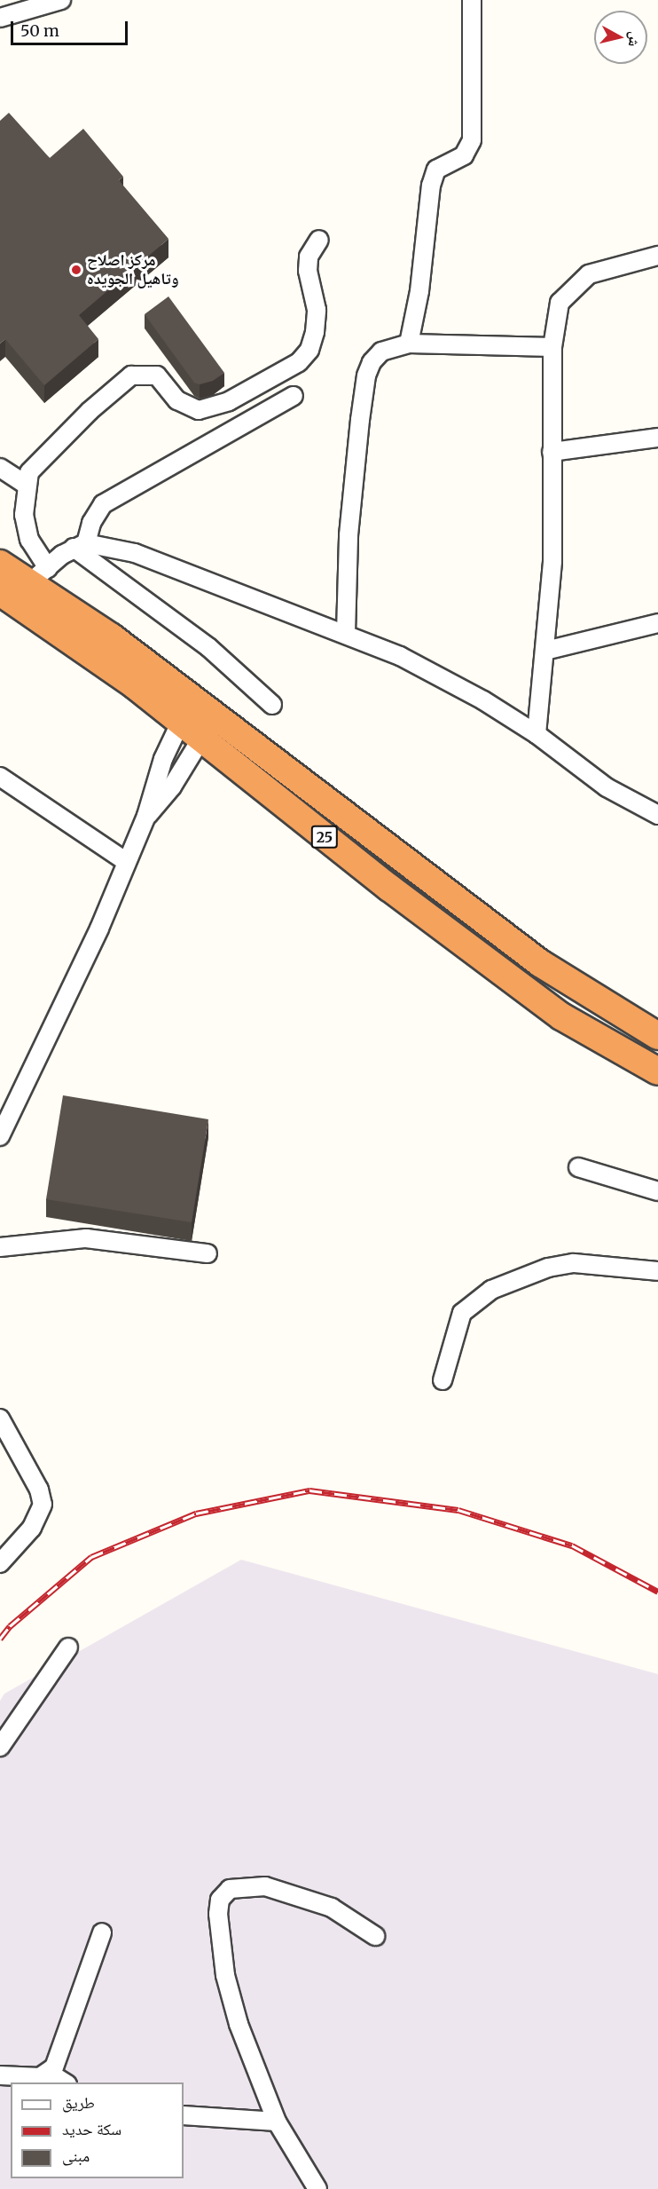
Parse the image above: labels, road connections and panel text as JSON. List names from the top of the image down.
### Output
{
  "streets": {
    "highway": ["25"]
  },
  "places": ["مركز اصلاح وتاهيل الجويده"],
  "legend": ["طريق", "سكة حديد", "مبنى"],
  "scale_bar": "50 m",
  "north": "right"
}
